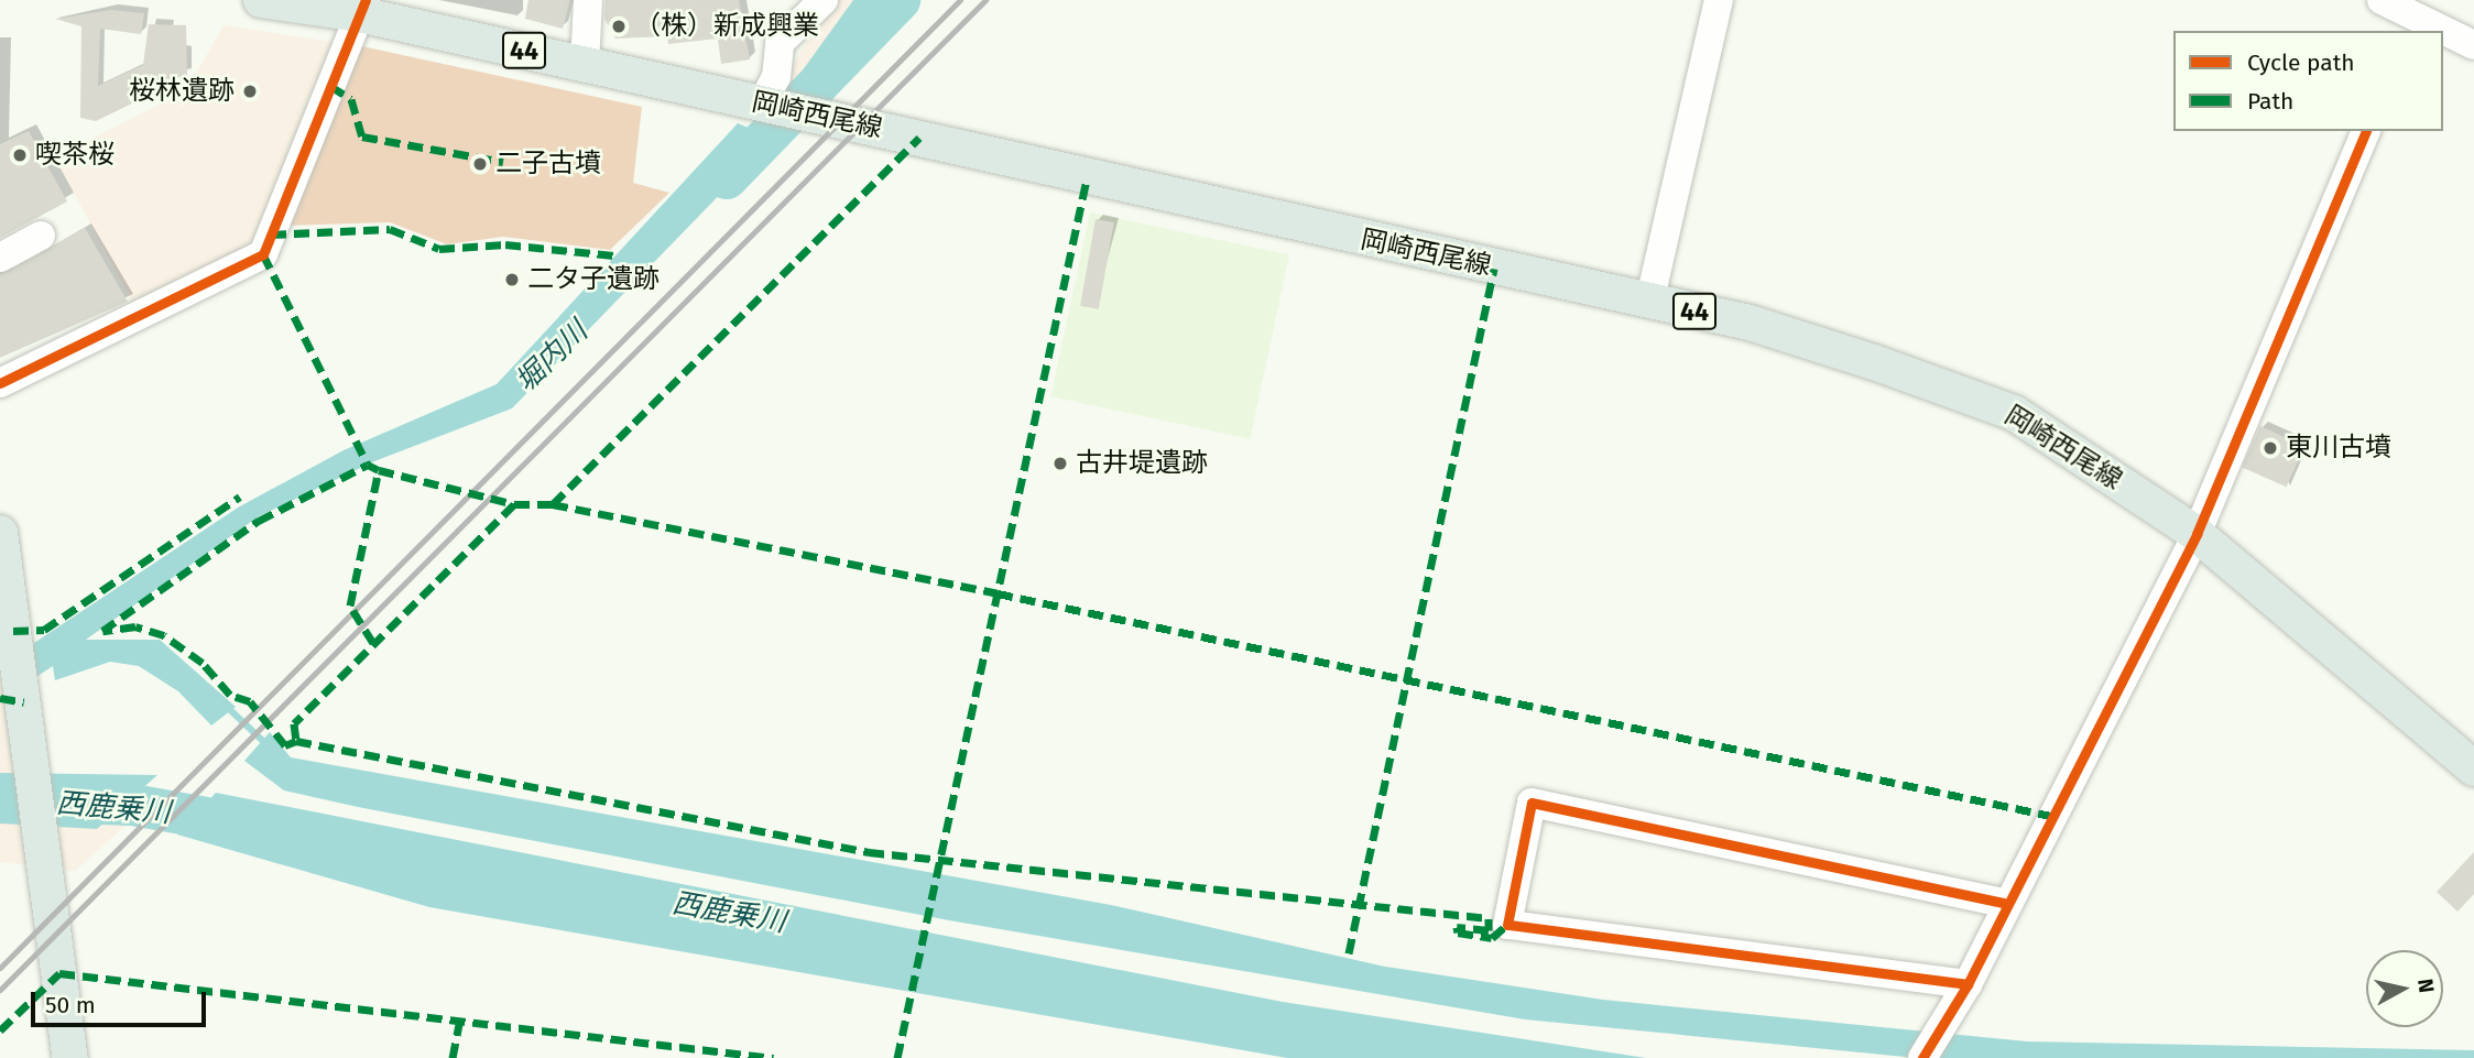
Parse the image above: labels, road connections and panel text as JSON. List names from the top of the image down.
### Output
{
  "streets": {
    "main road": ["44", "岡崎西尾線"]
  },
  "water": ["堀内川", "西鹿乗川"],
  "places": [
    "（株）新成興業",
    "桜林遺跡",
    "喫茶桜",
    "二子古墳",
    "二タ子遺跡",
    "東川古墳",
    "古井堤遺跡"
  ],
  "legend": ["Cycle path", "Path"],
  "scale_bar": "50 m",
  "north": "right"
}
